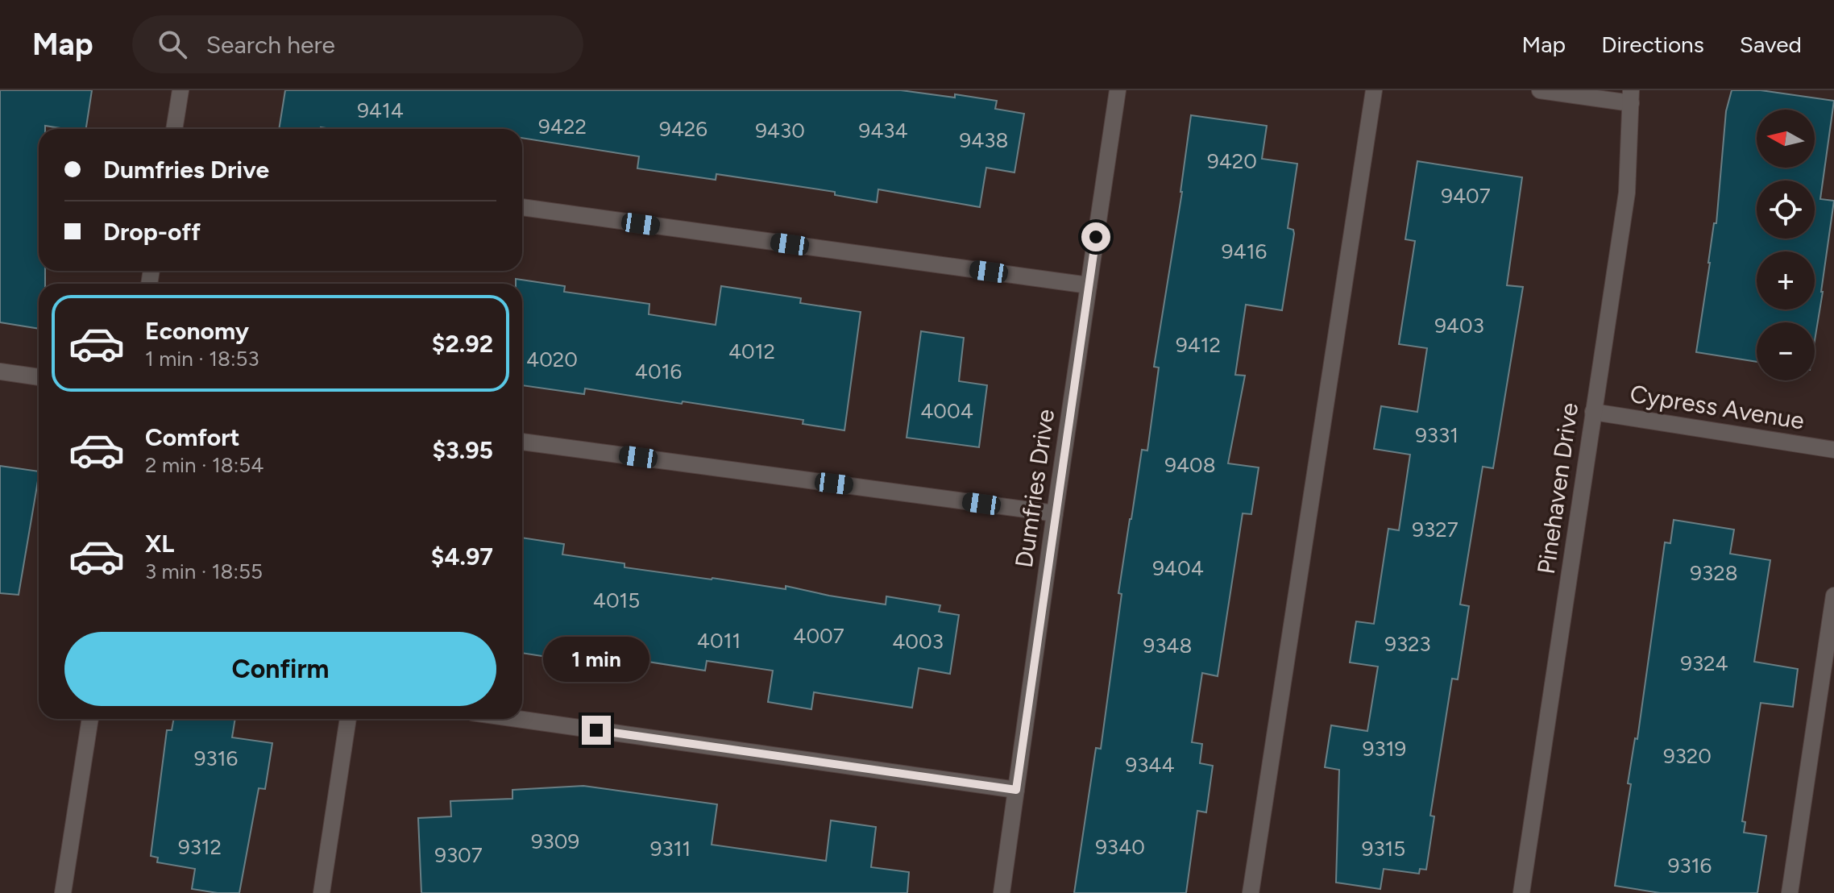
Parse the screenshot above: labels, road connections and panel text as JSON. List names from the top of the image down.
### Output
{
  "streets": {
    "street": ["Cypress Avenue", "Dumfries Drive", "Pinehaven Drive"]
  },
  "crossings": [
    ["Cypress Avenue", "Pinehaven Drive"]
  ],
  "house_numbers": [
    "9414",
    "9422",
    "9426",
    "9430",
    "9434",
    "9438",
    "9420",
    "9407",
    "9416",
    "9403",
    "9412",
    "4012",
    "4020",
    "4016",
    "4004",
    "9331",
    "9408",
    "9327",
    "9404",
    "9328",
    "4015",
    "4007",
    "4011",
    "4003",
    "9323",
    "9348",
    "9324",
    "9319",
    "9320",
    "9316",
    "9344",
    "9309",
    "9312",
    "9340",
    "9311",
    "9315",
    "9307",
    "9316"
  ],
  "north": "left",
  "page": {
    "header": "Map",
    "search": "Search here",
    "nav": ["Map", "Directions", "Saved"],
    "map_buttons": ["+", "−"],
    "banner": ["Dumfries Drive", "Drop-off"],
    "list": [
      {
        "name": "Economy",
        "note": "1 min · 18:53",
        "value": "$2.92"
      },
      {
        "name": "Comfort",
        "note": "2 min · 18:54",
        "value": "$3.95"
      },
      {
        "name": "XL",
        "note": "3 min · 18:55",
        "value": "$4.97"
      }
    ],
    "buttons": "Confirm",
    "bubble": "1 min"
  }
}
